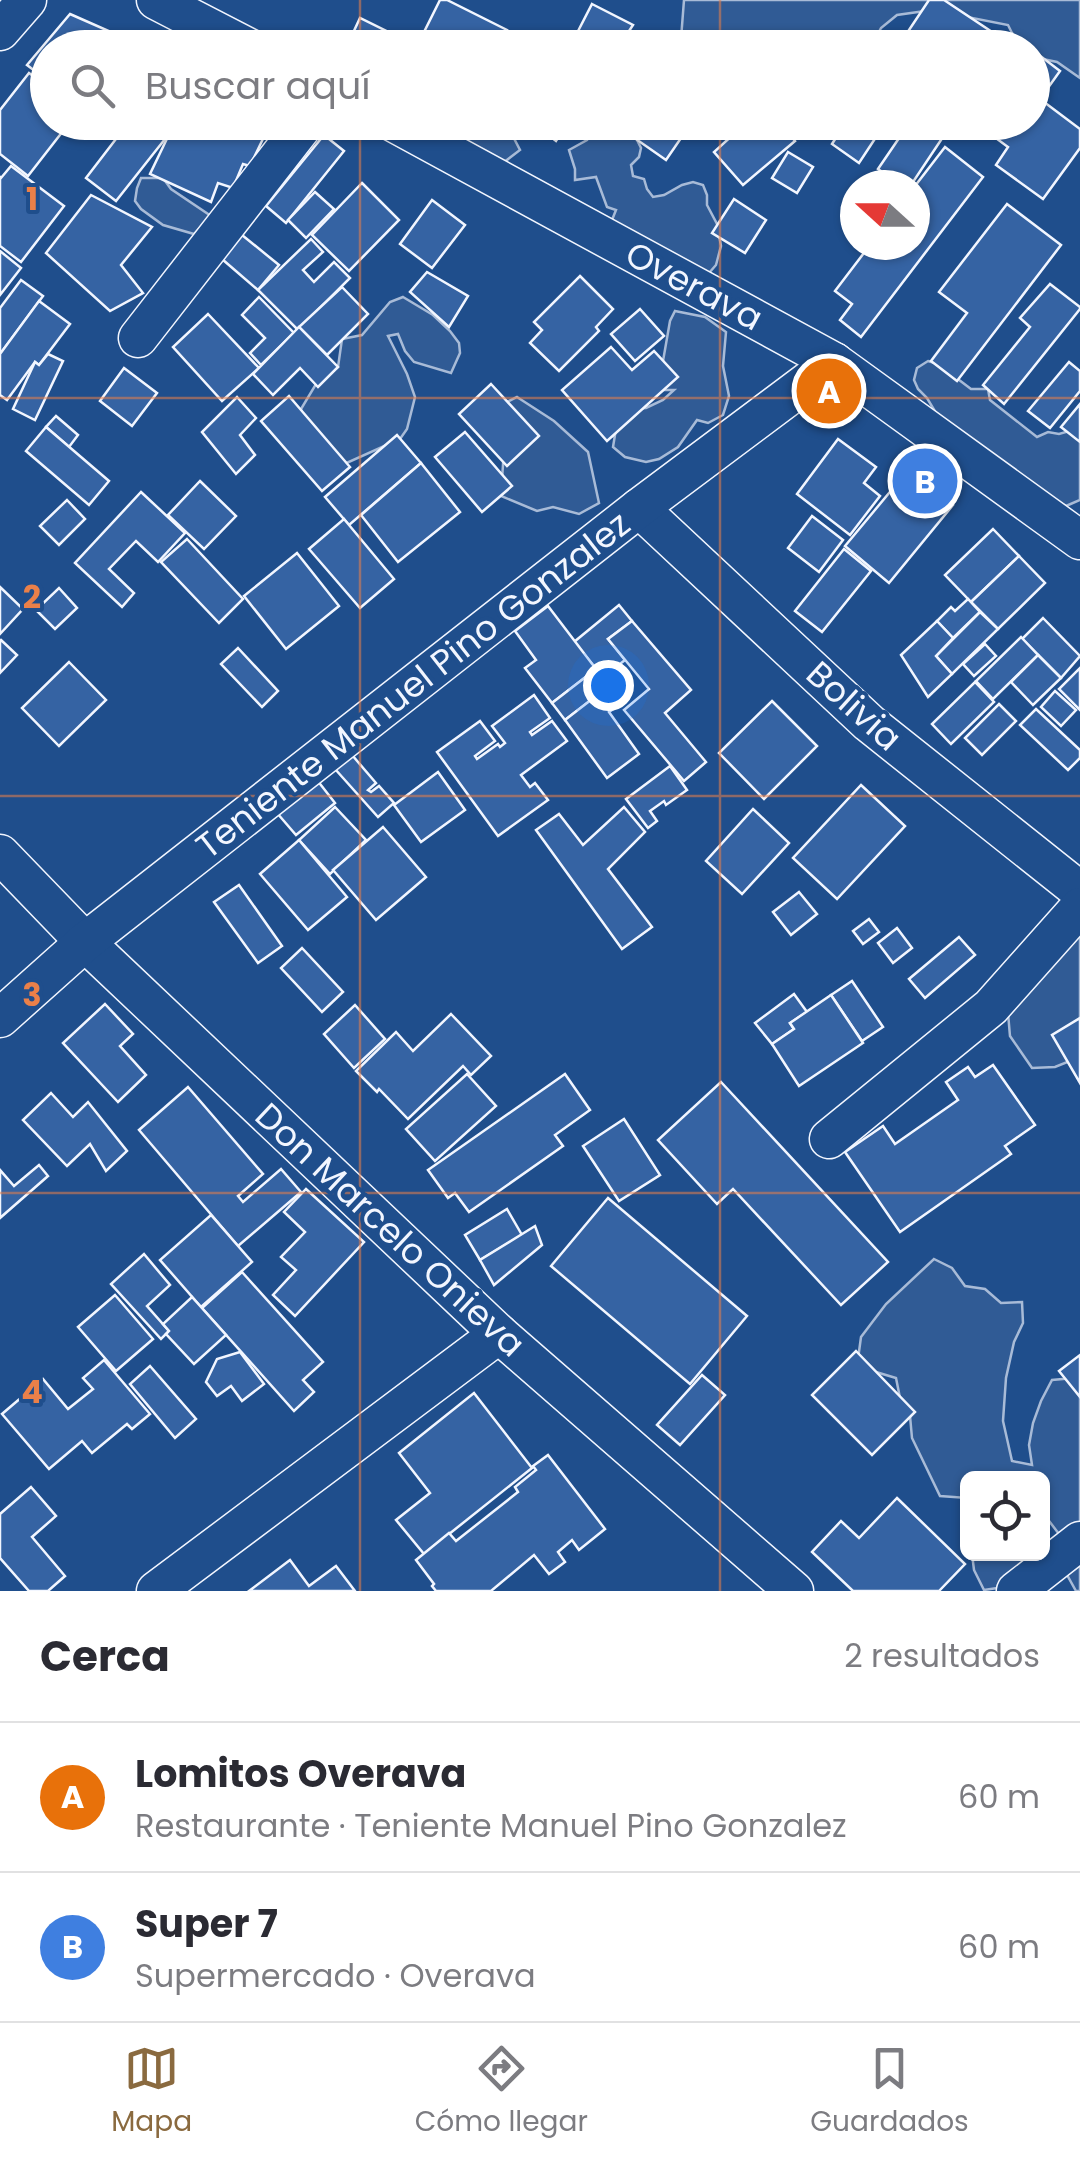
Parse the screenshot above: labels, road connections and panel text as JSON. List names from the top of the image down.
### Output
{
  "streets": {
    "street": [
      "Overava",
      "Teniente Manuel Pino Gonzalez",
      "Bolivia",
      "Don Marcelo Onieva"
    ]
  },
  "crossings": [
    ["Overava", "Teniente Manuel Pino Gonzalez"],
    ["Teniente Manuel Pino Gonzalez", "Bolivia"],
    ["Teniente Manuel Pino Gonzalez", "Don Marcelo Onieva"]
  ],
  "north": "left",
  "page": {
    "search": "Buscar aquí",
    "pins": ["A", "B"],
    "heading": ["Cerca", "2 resultados"],
    "list": [
      {
        "mark": "A",
        "name": "Lomitos Overava",
        "note": "Restaurante · Teniente Manuel Pino Gonzalez",
        "value": "60 m"
      },
      {
        "mark": "B",
        "name": "Super 7",
        "note": "Supermercado · Overava",
        "value": "60 m"
      }
    ],
    "nav": ["Mapa", "Cómo llegar", "Guardados"]
  },
  "grid": {
    "rows": [
      "1",
      "2",
      "3",
      "4"
    ]
  }
}
